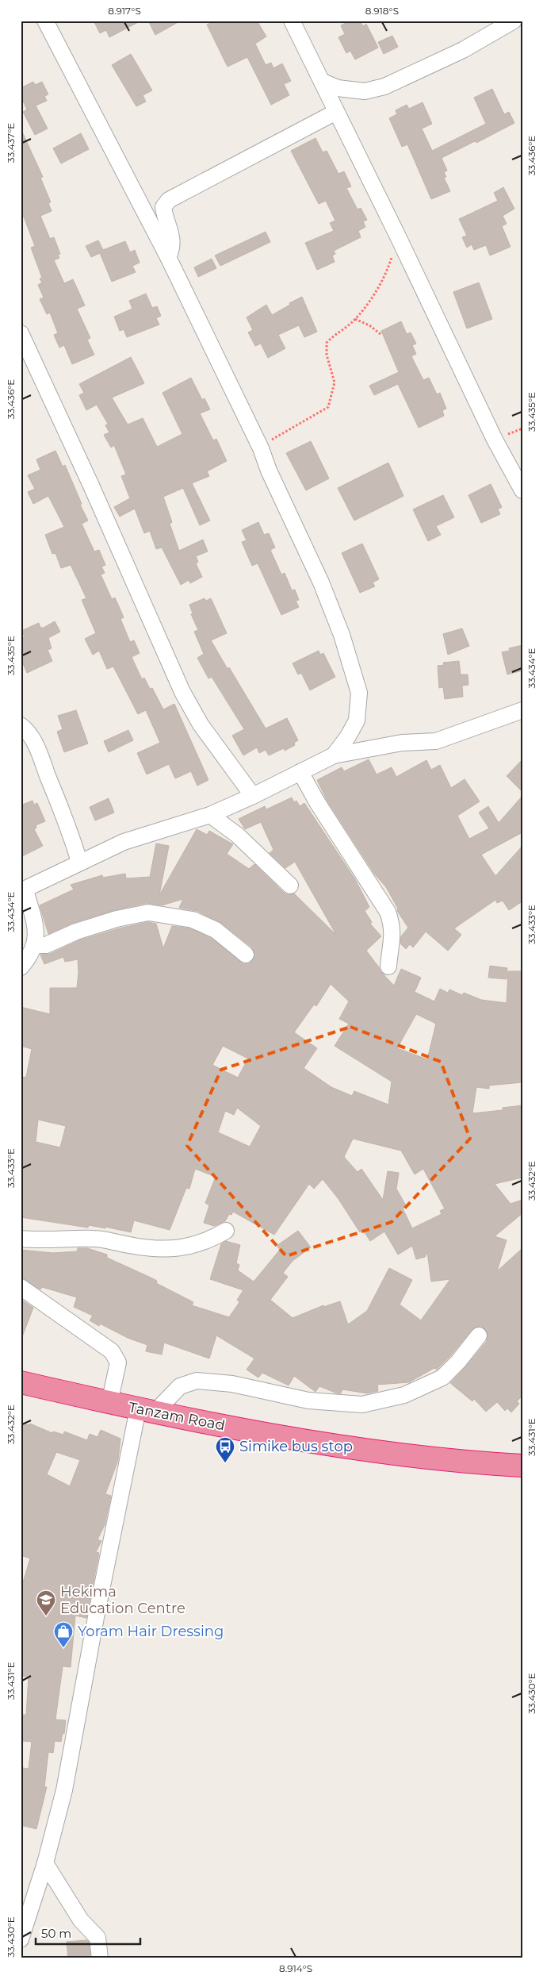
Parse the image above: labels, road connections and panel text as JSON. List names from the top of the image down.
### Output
{
  "streets": {
    "highway": ["Tanzam Road"]
  },
  "places": {
    "bus stop": ["Simike bus stop"],
    "school or university": ["Hekima Education Centre"],
    "shop": ["Yoram Hair Dressing"]
  },
  "scale_bar": "50 m",
  "coordinates": [
    "8.917°S",
    "8.918°S",
    "33.437°E",
    "33.436°E",
    "33.435°E",
    "33.434°E",
    "33.433°E",
    "33.432°E",
    "33.431°E",
    "33.430°E",
    "8.914°S"
  ]
}
